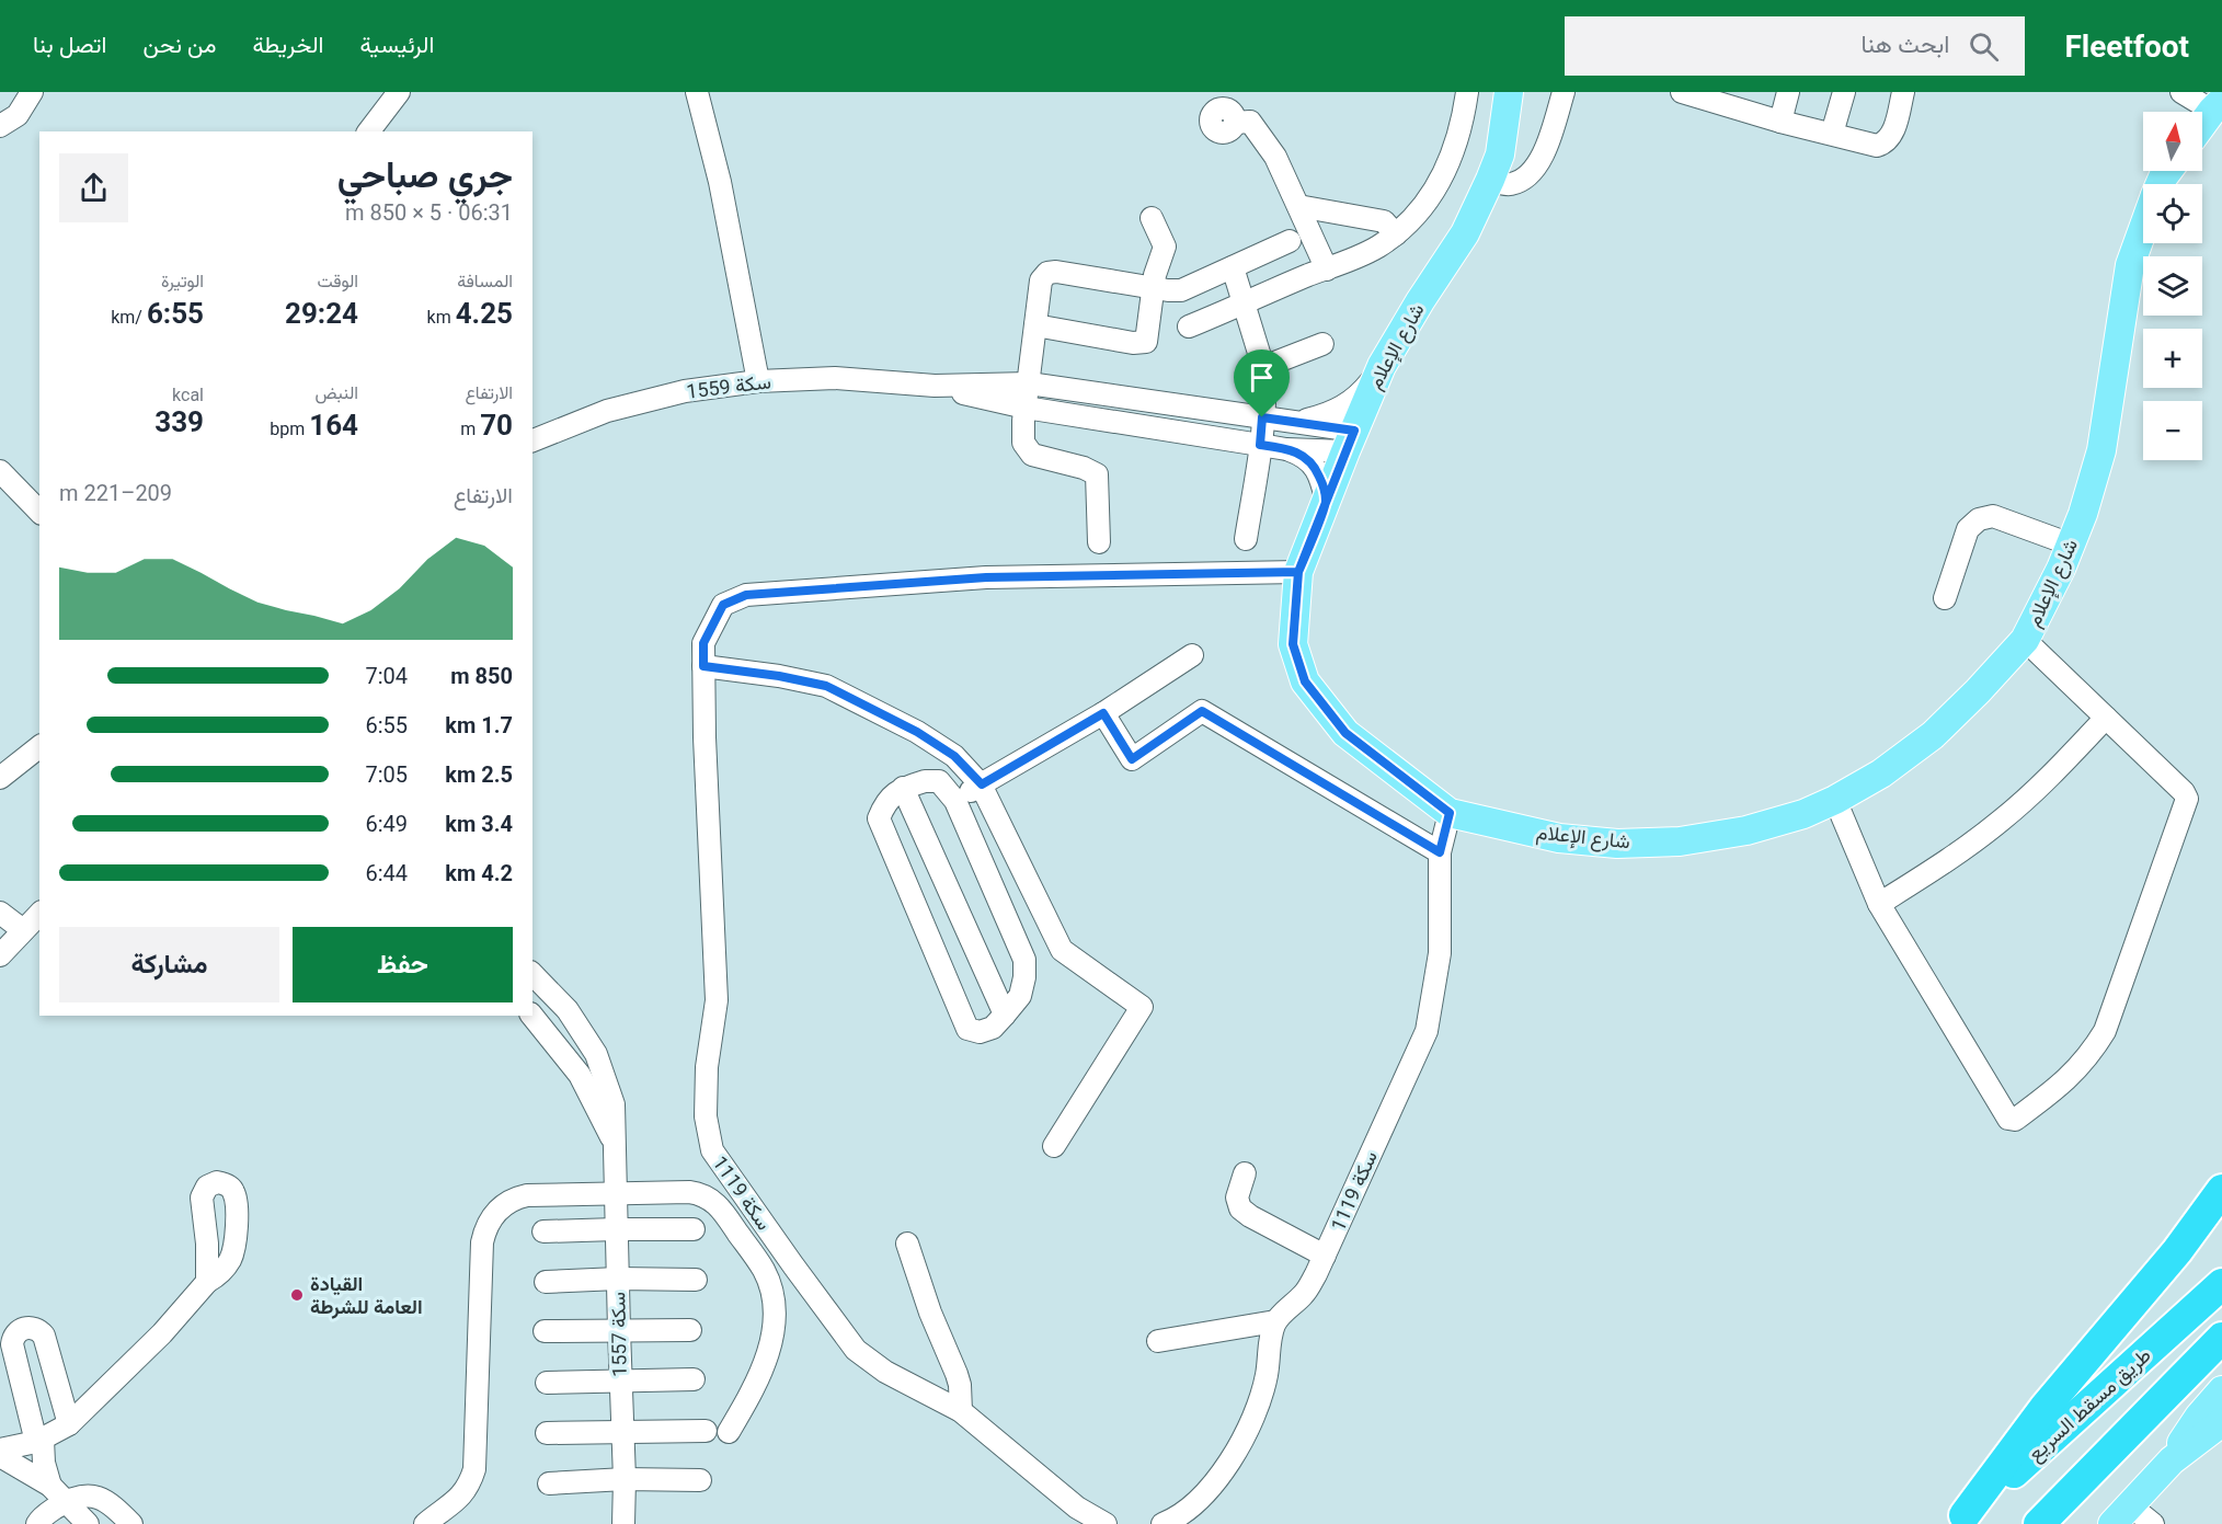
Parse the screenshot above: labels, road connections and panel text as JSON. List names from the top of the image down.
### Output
{
  "streets": {
    "highway": ["طريق مسقط السريع"],
    "main road": ["شارع الإعلام"],
    "street": ["سكة 1559", "سكة 1119", "سكة 1557"]
  },
  "crossings": [
    ["شارع الإعلام", "سكة 1559"],
    ["شارع الإعلام", "سكة 1119"]
  ],
  "places": ["القيادة العامة للشرطة"],
  "north": "top",
  "page": {
    "header": "Fleetfoot",
    "search": "ابحث هنا",
    "nav": [
      "الرئيسية",
      "الخريطة",
      "من نحن",
      "اتصل بنا"
    ],
    "map_buttons": ["+", "−"],
    "heading": ["جري صباحي", "06:31 · 5 × 850 m"],
    "stats": [
      ["المسافة", "4.25 km"],
      ["الوقت", "29:24"],
      ["الوتيرة", "6:55 /km"],
      ["الارتفاع", "70 m"],
      ["النبض", "164 bpm"],
      ["kcal", "339"]
    ],
    "chart": ["الارتفاع", "209–221 m"],
    "list": [
      {
        "name": "850 m",
        "note": "7:04"
      },
      {
        "name": "1.7 km",
        "note": "6:55"
      },
      {
        "name": "2.5 km",
        "note": "7:05"
      },
      {
        "name": "3.4 km",
        "note": "6:49"
      },
      {
        "name": "4.2 km",
        "note": "6:44"
      }
    ],
    "buttons": ["حفظ", "مشاركة"]
  }
}
